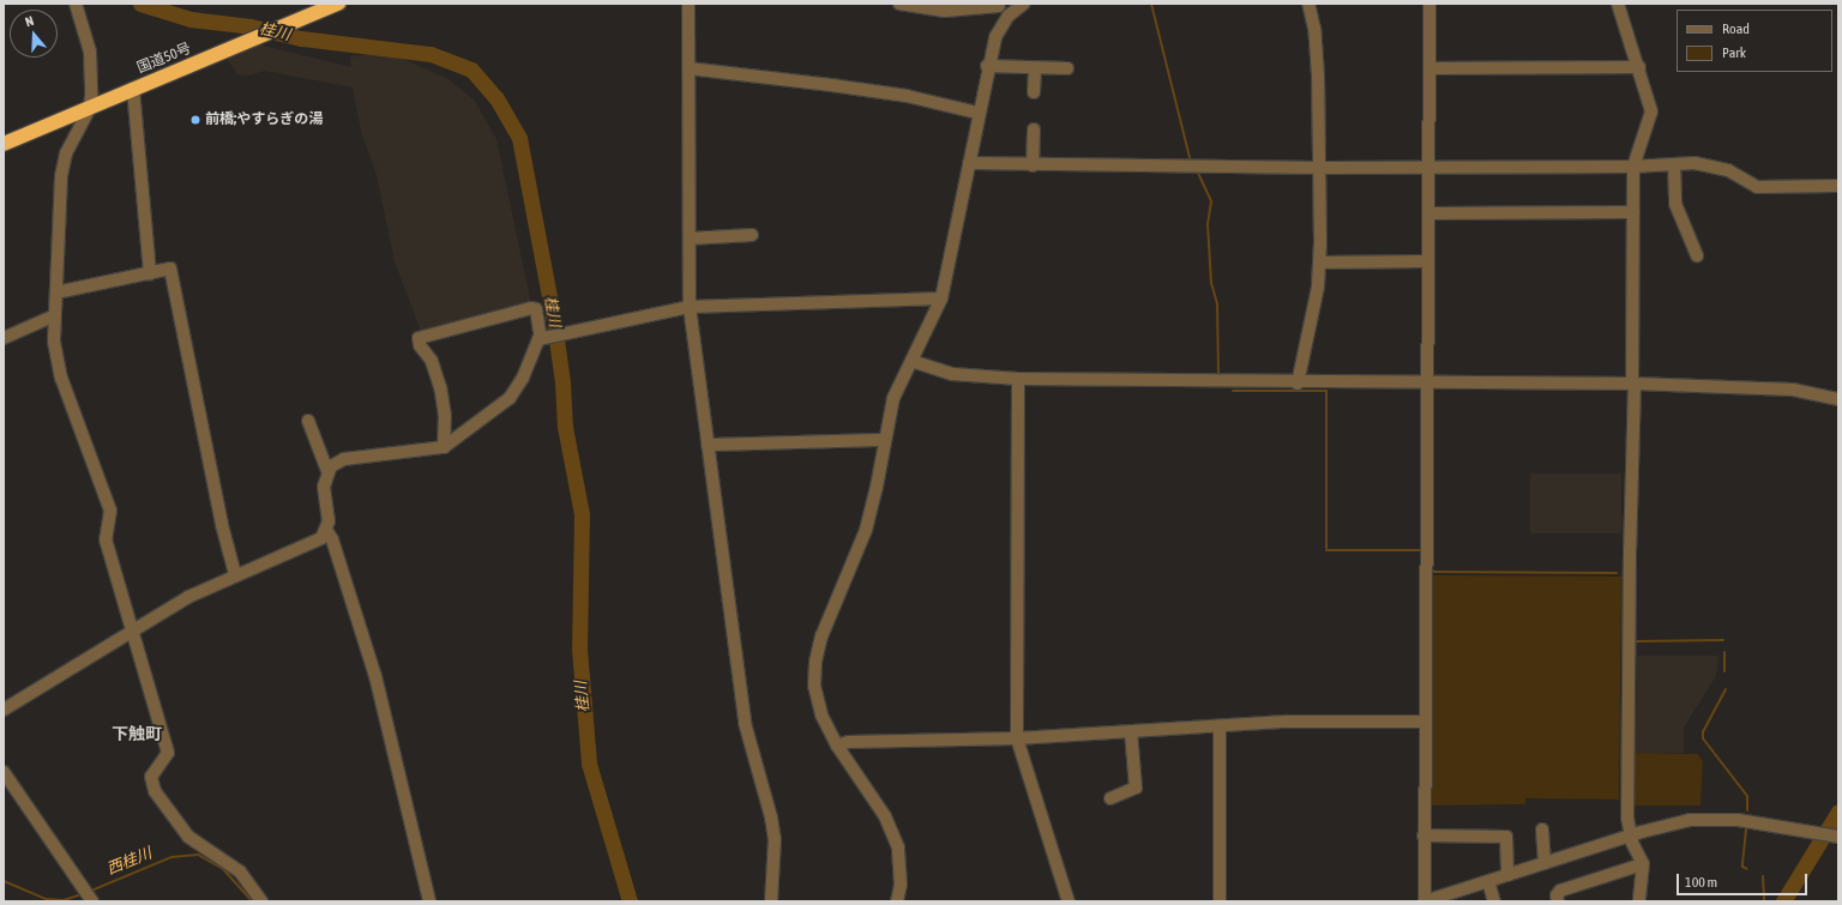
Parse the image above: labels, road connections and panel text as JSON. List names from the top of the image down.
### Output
{
  "streets": {
    "highway": ["国道50号"]
  },
  "districts": ["下触町"],
  "water": ["桂川", "西桂川"],
  "places": ["前橋;やすらぎの湯"],
  "legend": ["Road", "Park"],
  "scale_bar": "100 m",
  "north": "top"
}
